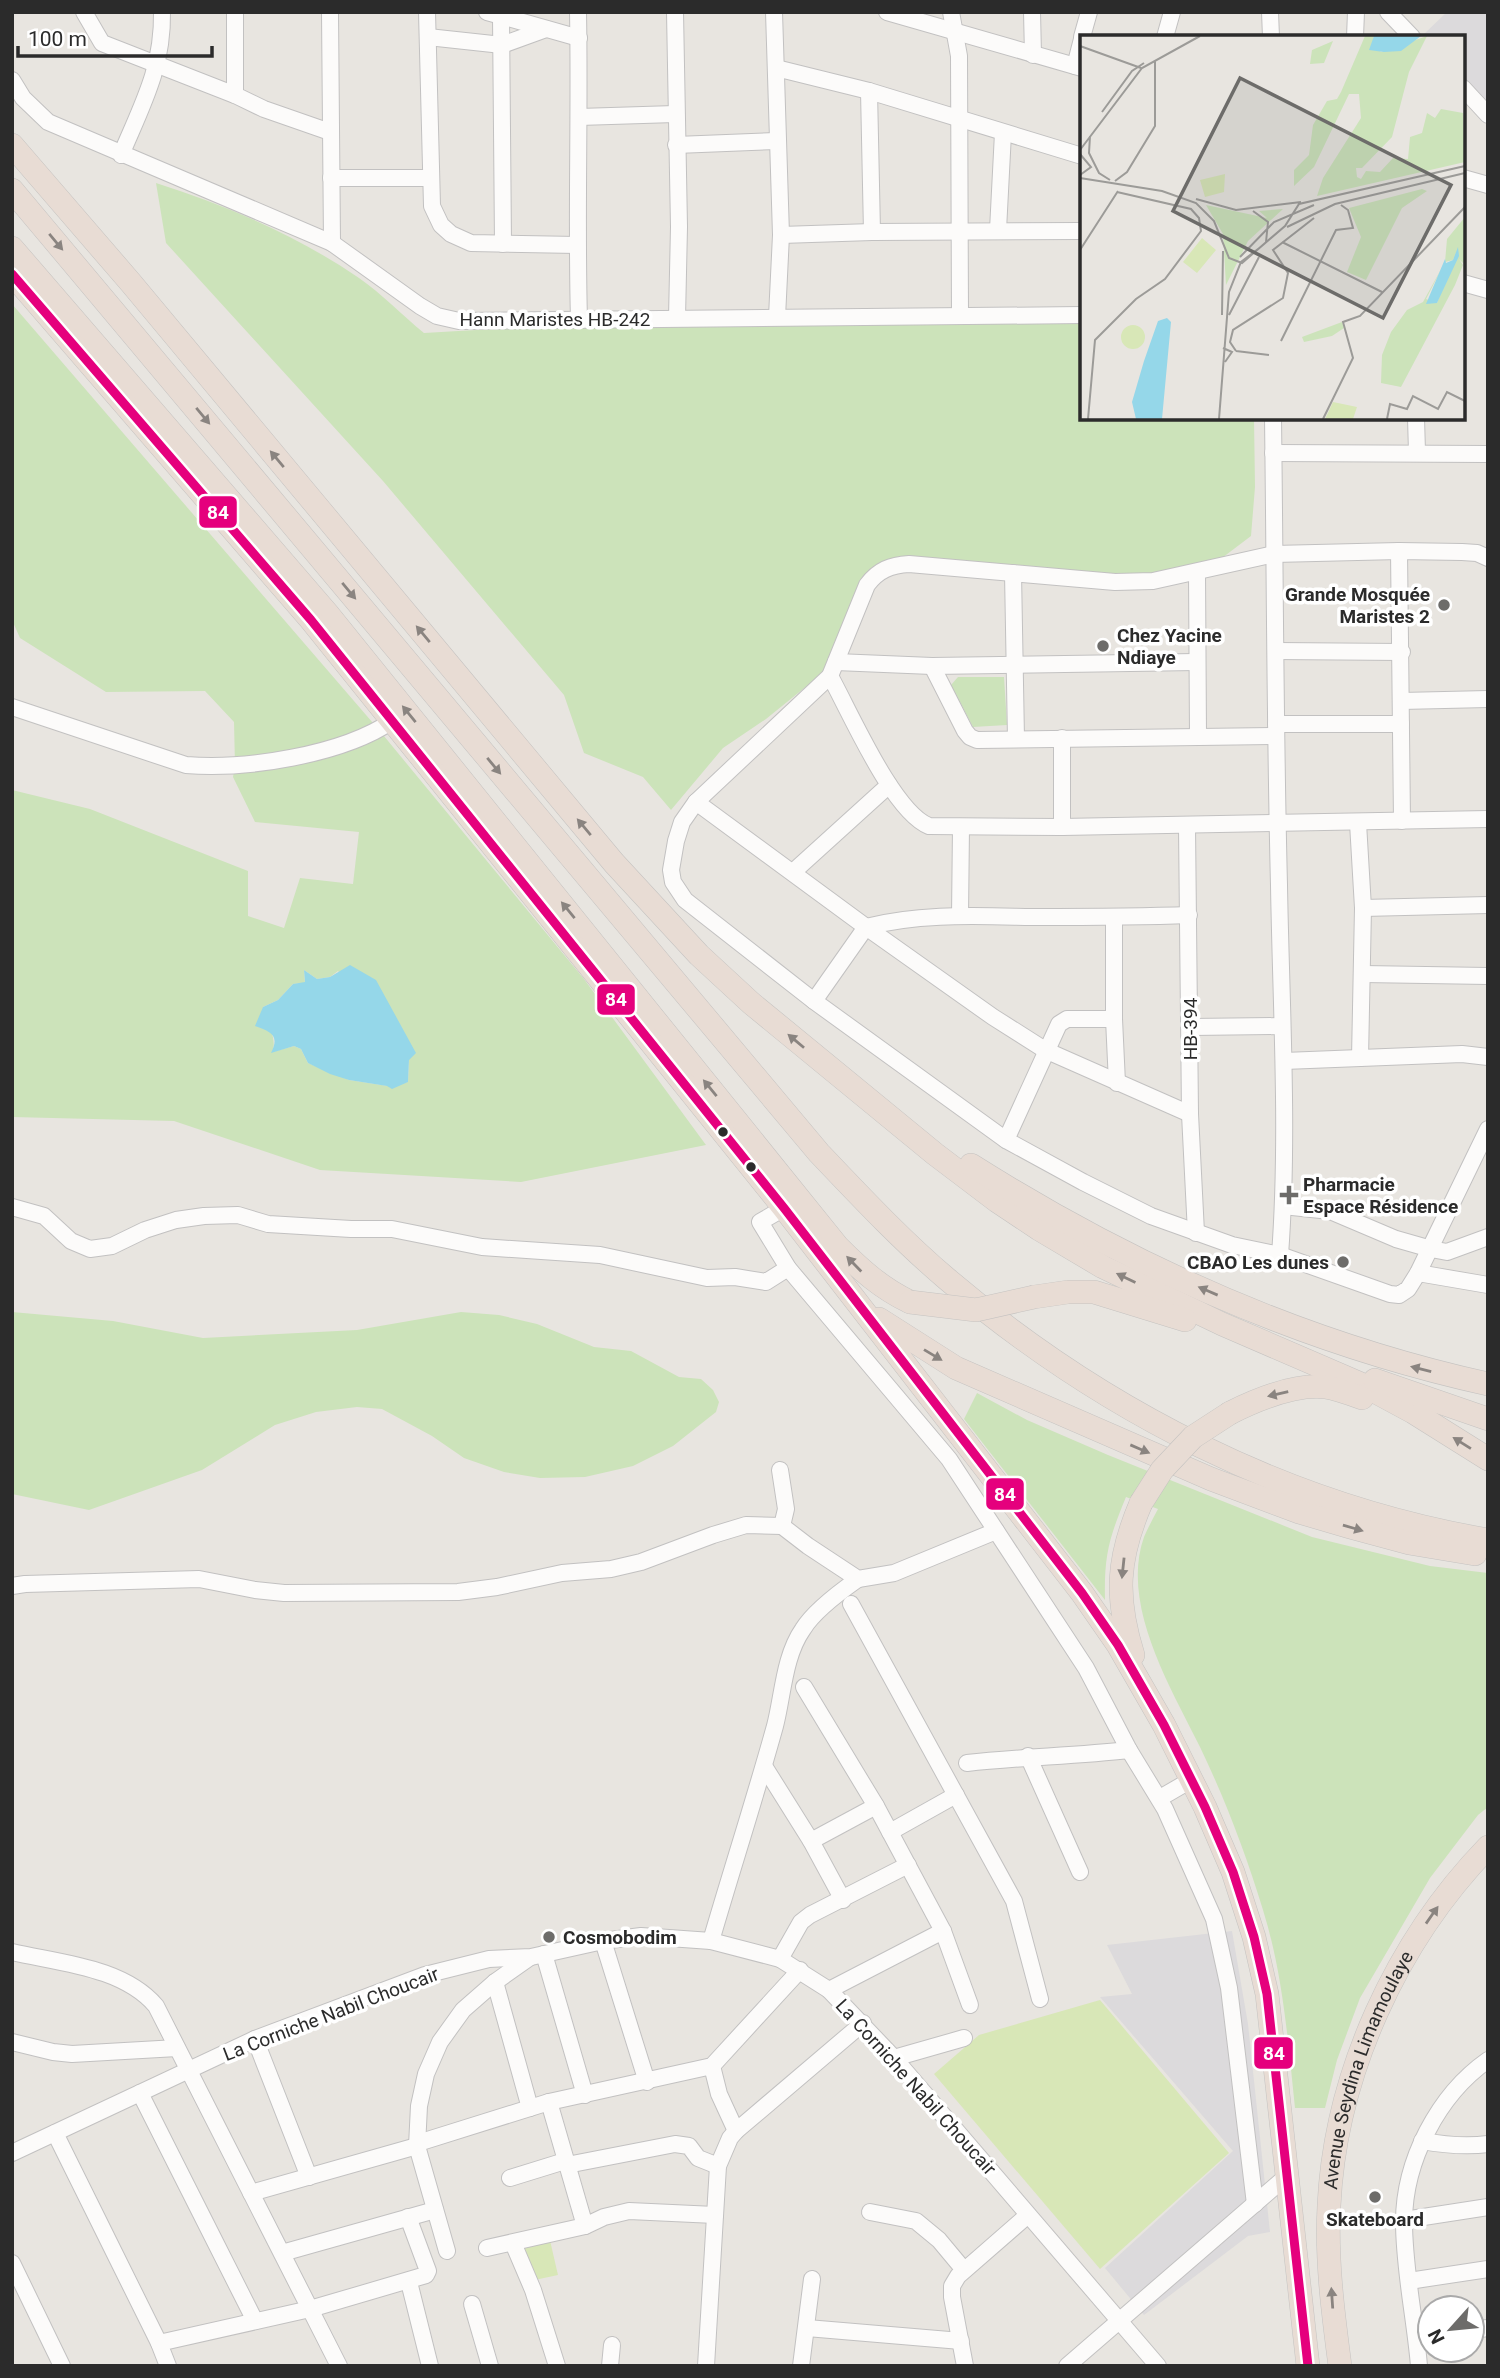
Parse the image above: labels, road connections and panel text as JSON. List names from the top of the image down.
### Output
{
  "streets": {
    "highway": ["Avenue Seydina Limamoulaye"],
    "street": ["Hann Maristes HB-242", "HB-394", "La Corniche Nabil Choucair"]
  },
  "places": {
    "other": [
      "Grande Mosquée Maristes 2",
      "Chez Yacine Ndiaye",
      "CBAO Les dunes",
      "Cosmobodim",
      "Skateboard"
    ],
    "health": ["Pharmacie Espace Résidence"]
  },
  "lines": ["transit line 84"],
  "scale_bar": "100 m",
  "north": "bottom left"
}
